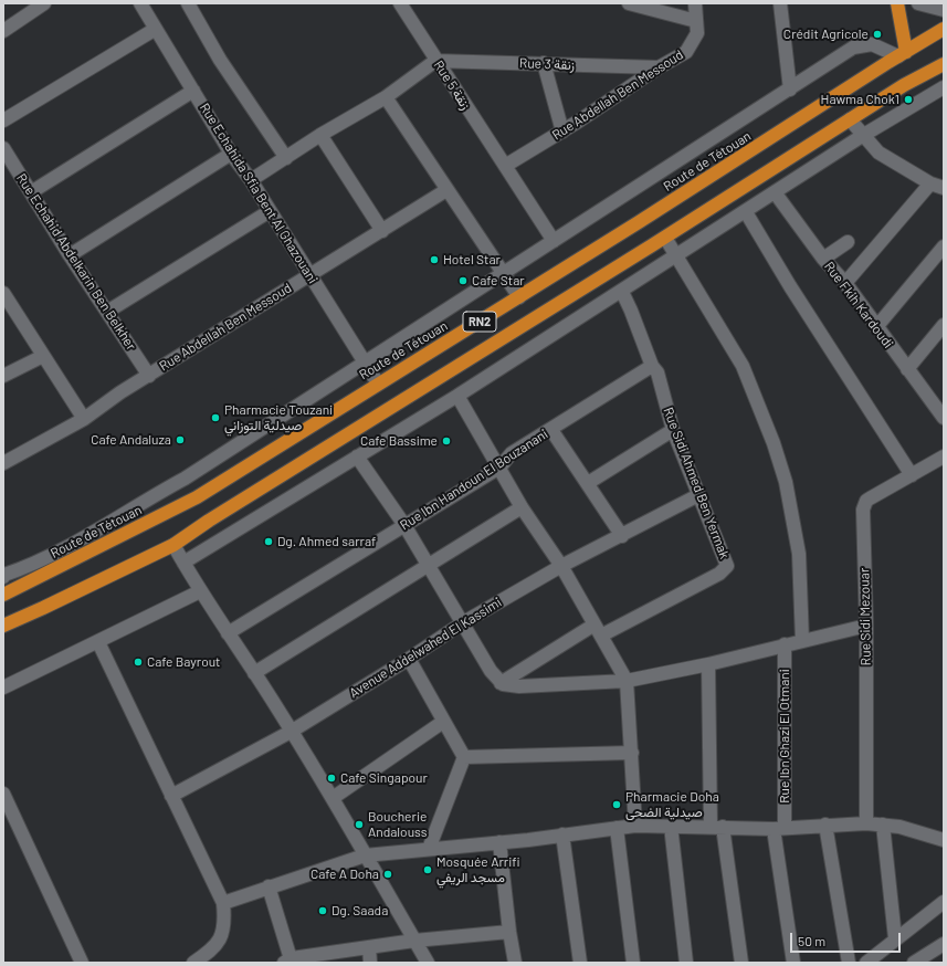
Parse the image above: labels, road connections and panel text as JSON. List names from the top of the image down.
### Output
{
  "streets": {
    "highway": ["Route de Tétouan", "RN2"],
    "street": [
      "Rue 3 زنقة",
      "Rue 5 زنقة",
      "Rue Abdellah Ben Messoud",
      "Rue Echahida Sfia Bent Al Ghazouani",
      "Rue Echahid Abdelkarin Ben Belkher",
      "Rue Fkih Kardoudi",
      "Rue Ibn Handoun El Bouzanani",
      "Rue Sidi Ahmed Ben Yermak",
      "Rue Sidi Mezouar",
      "Avenue Addelwahed El Kassimi",
      "Rue Ibn Ghazi El Otmani"
    ]
  },
  "crossings": [
    ["Rue 3 زنقة", "Rue 5 زنقة"],
    ["Rue 3 زنقة", "Rue Abdellah Ben Messoud"],
    ["Rue 5 زنقة", "Rue Abdellah Ben Messoud"],
    ["Rue Abdellah Ben Messoud", "Rue Echahida Sfia Bent Al Ghazouani"],
    ["Rue Abdellah Ben Messoud", "Rue Echahid Abdelkarin Ben Belkher"],
    ["Route de Tétouan", "Rue Echahida Sfia Bent Al Ghazouani"],
    ["Rue Ibn Handoun El Bouzanani", "Rue Sidi Ahmed Ben Yermak"],
    ["Rue Sidi Ahmed Ben Yermak", "Avenue Addelwahed El Kassimi"]
  ],
  "places": [
    "Crédit Agricole",
    "Hawma Chok1",
    "Hotel Star",
    "Cafe Star",
    "Pharmacie Touzani صيدلية التوزاني",
    "Cafe Andaluza",
    "Cafe Bassime",
    "Dg. Ahmed sarraf",
    "Cafe Bayrout",
    "Cafe Singapour",
    "Pharmacie Doha صيدلية الضحى",
    "Boucherie Andalouss",
    "Mosquée Arrifi مسجد الريفي",
    "Cafe A Doha",
    "Dg. Saada"
  ],
  "scale_bar": "50 m"
}
